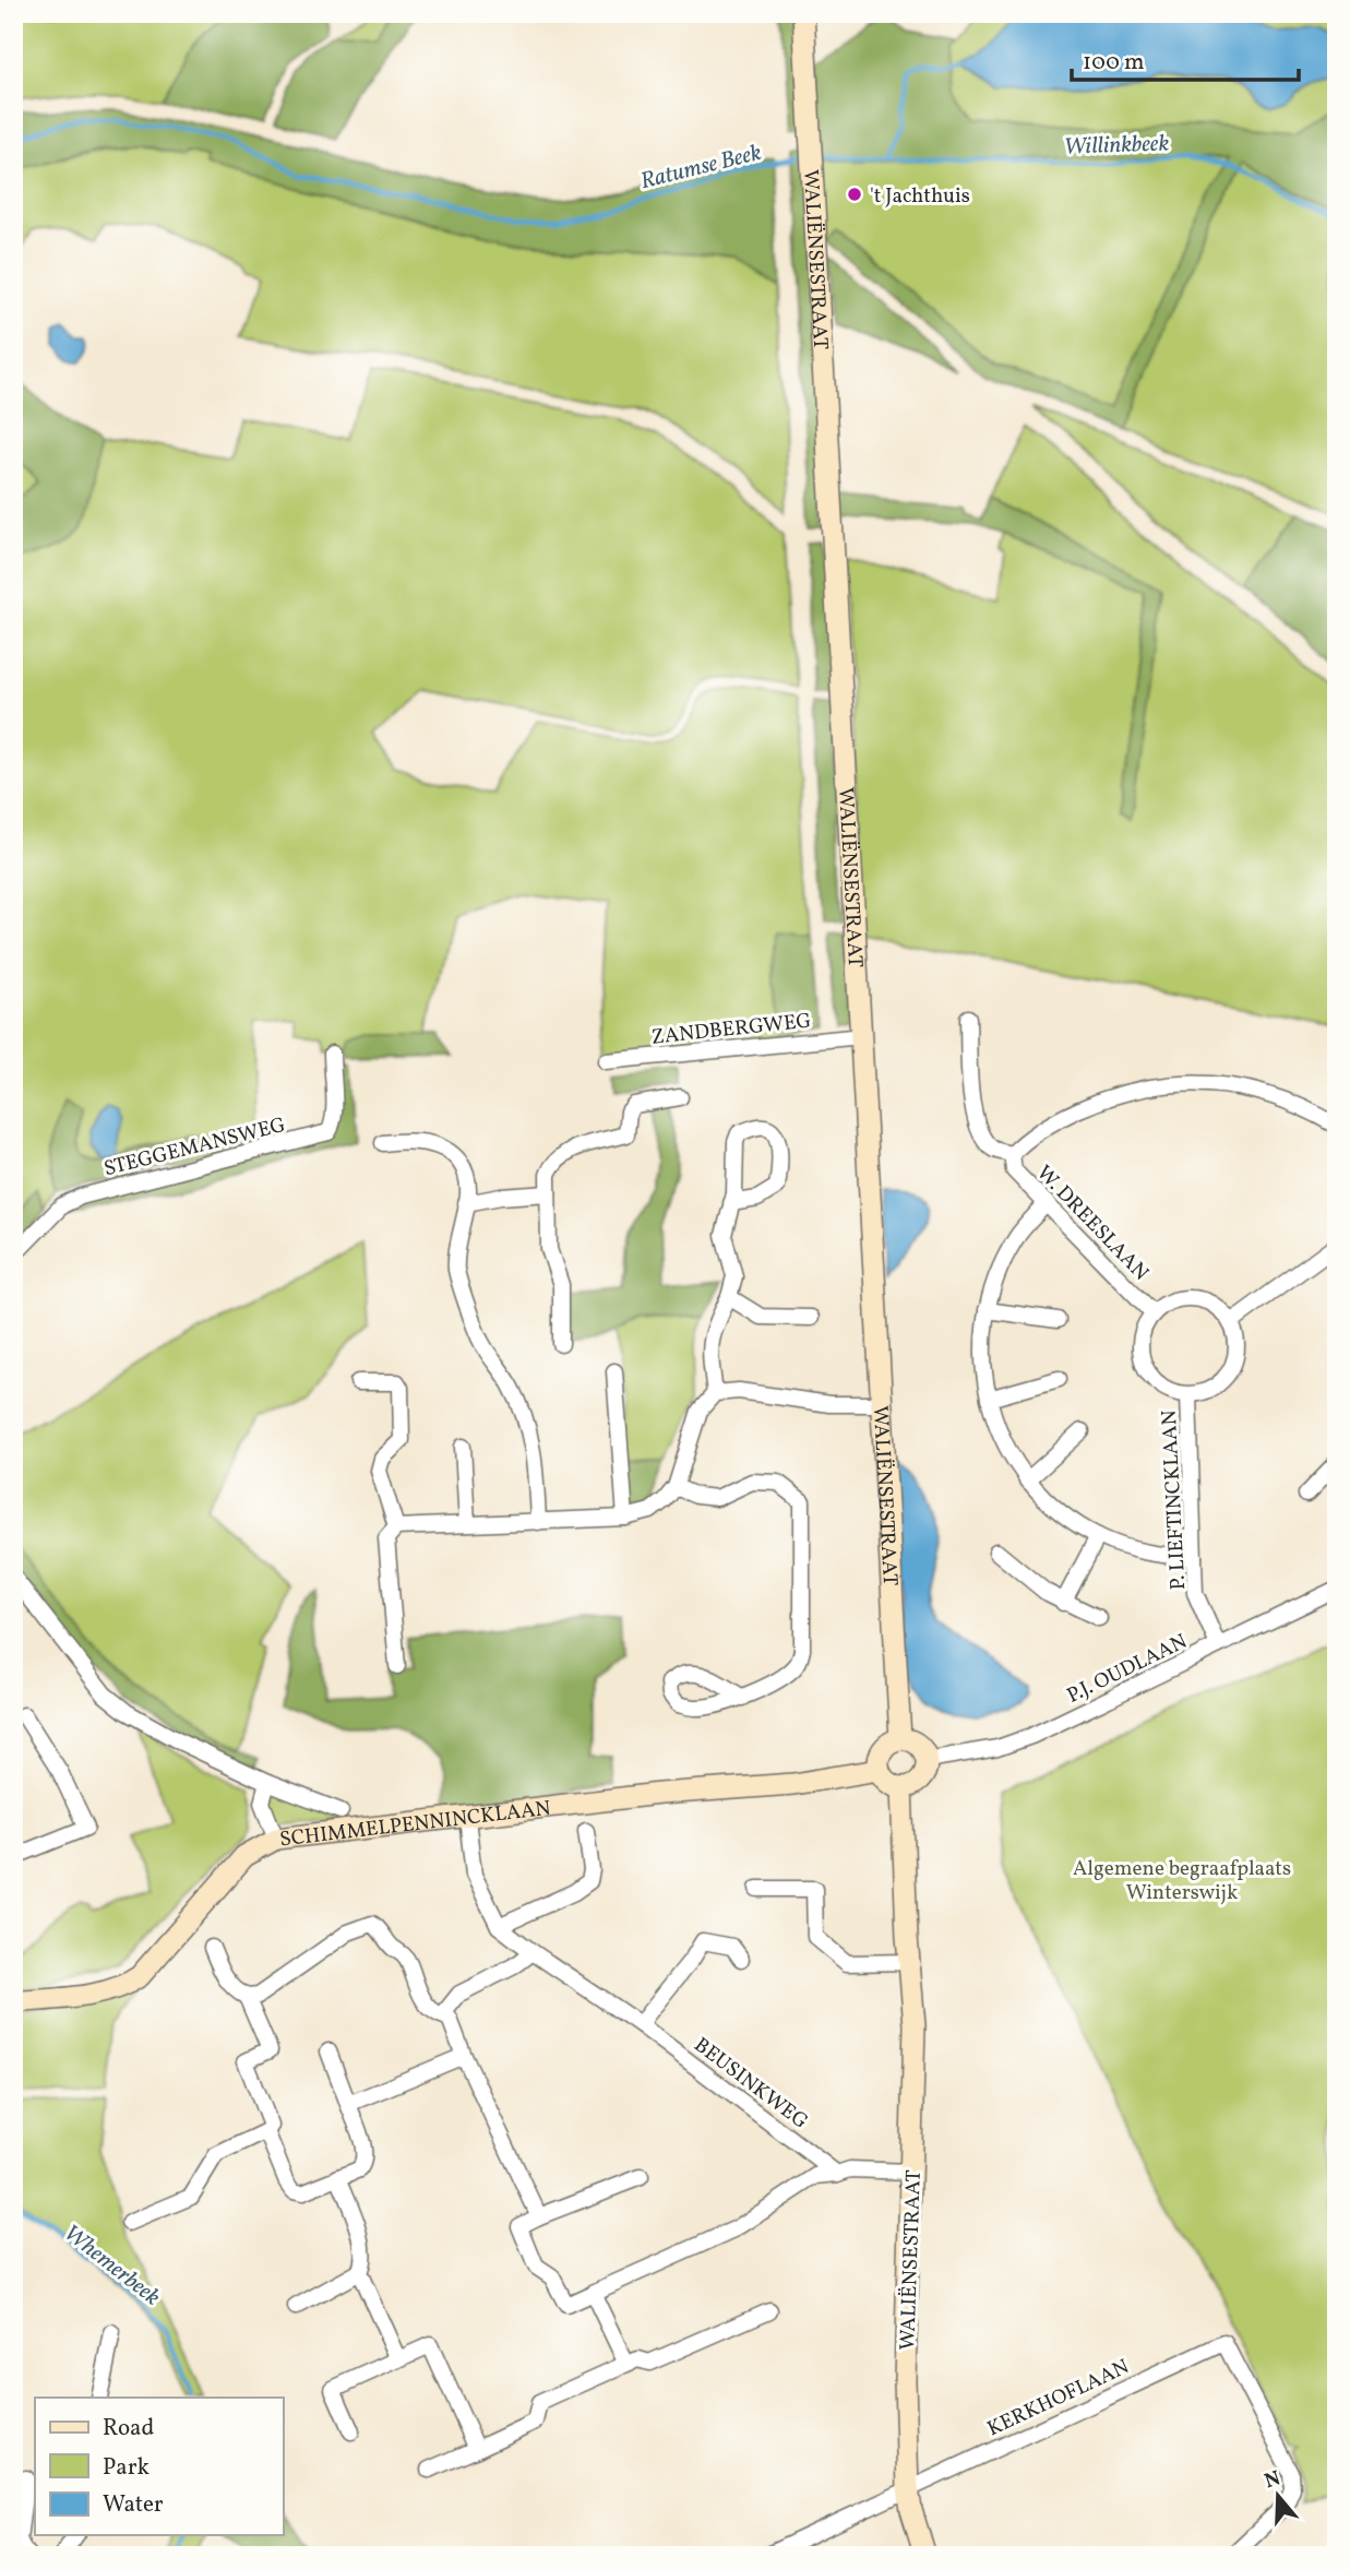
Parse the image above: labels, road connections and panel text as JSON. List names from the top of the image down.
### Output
{
  "streets": {
    "street": [
      "WALIËNSESTRAAT",
      "ZANDBERGWEG",
      "STEGGEMANSWEG",
      "W. DREESLAAN",
      "P. LIEFTINCKLAAN",
      "P.J. OUDLAAN",
      "SCHIMMELPENNINCKLAAN",
      "BEUSINKWEG",
      "KERKHOFLAAN"
    ]
  },
  "crossings": [
    ["WALIËNSESTRAAT", "ZANDBERGWEG"],
    ["WALIËNSESTRAAT", "P.J. OUDLAAN"],
    ["WALIËNSESTRAAT", "SCHIMMELPENNINCKLAAN"],
    ["WALIËNSESTRAAT", "KERKHOFLAAN"],
    ["W. DREESLAAN", "P. LIEFTINCKLAAN"],
    ["P. LIEFTINCKLAAN", "P.J. OUDLAAN"],
    ["P.J. OUDLAAN", "SCHIMMELPENNINCKLAAN"]
  ],
  "water": ["Willinkbeek", "Ratumse Beek", "Whemerbeek"],
  "parks": ["Algemene begraafplaats Winterswijk"],
  "places": ["'t Jachthuis"],
  "legend": ["Road", "Park", "Water"],
  "scale_bar": "100 m",
  "north": "top"
}
